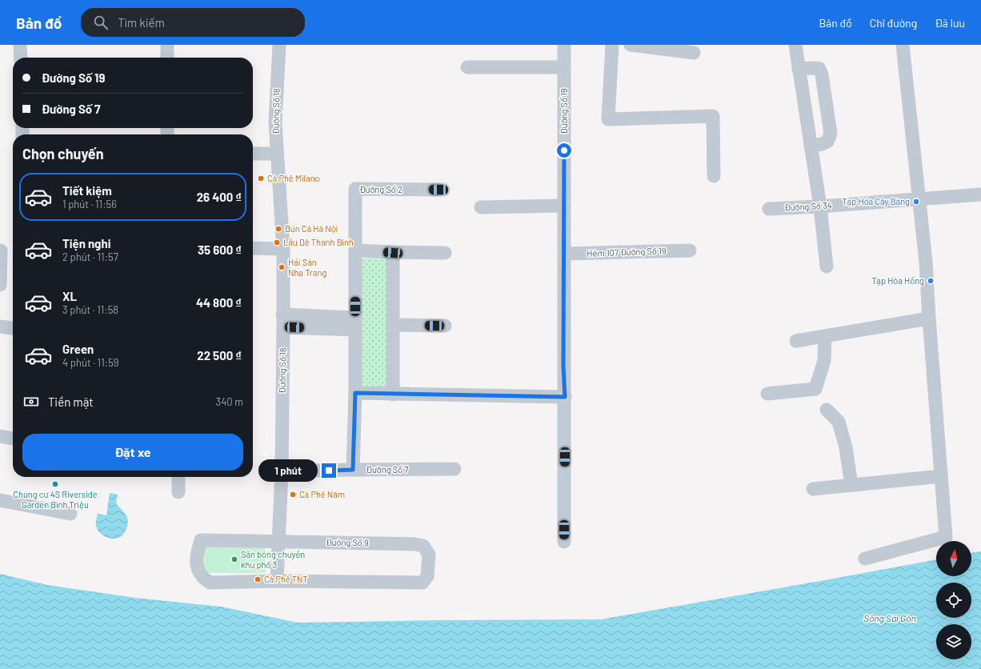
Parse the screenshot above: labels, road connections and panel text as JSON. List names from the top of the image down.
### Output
{
  "streets": {
    "street": [
      "Đường Số 18",
      "Đường Số 19",
      "Đường Số 2",
      "Đường Số 34",
      "Hẻm 107 Đường Số 19",
      "Đường Số 7",
      "Đường Số 9"
    ]
  },
  "crossings": [
    ["Đường Số 18", "Đường Số 7"],
    ["Đường Số 18", "Đường Số 9"],
    ["Đường Số 19", "Hẻm 107 Đường Số 19"],
    ["Đường Số 2", "Đường Số 7"]
  ],
  "water": ["Sông Sài Gòn"],
  "places": [
    "Cà Phê Milano",
    "Tạp Hóa Cây Bàng",
    "Bún Cá Hà Nội",
    "Lẩu Dê Thanh Bình",
    "Hải Sản Nha Trang",
    "Tạp Hóa Hồng",
    "Chung cư 4S Riverside Garden Bình Triệu",
    "Cà Phê Năm",
    "Sân bóng chuyền khu phố 3",
    "Cà Phê TNT"
  ],
  "north": "top",
  "page": {
    "header": "Bản đồ",
    "search": "Tìm kiếm",
    "nav": ["Bản đồ", "Chỉ đường", "Đã lưu"],
    "banner": ["Đường Số 19", "Đường Số 7"],
    "heading": "Chọn chuyến",
    "list": [
      {
        "name": "Tiết kiệm",
        "note": "1 phút · 11:56",
        "value": "26 400 ₫"
      },
      {
        "name": "Tiện nghi",
        "note": "2 phút · 11:57",
        "value": "35 600 ₫"
      },
      {
        "name": "XL",
        "note": "3 phút · 11:58",
        "value": "44 800 ₫"
      },
      {
        "name": "Green",
        "note": "4 phút · 11:59",
        "value": "22 500 ₫"
      }
    ],
    "pay": ["Tiền mặt", "340 m"],
    "buttons": "Đặt xe",
    "bubble": "1 phút"
  }
}
